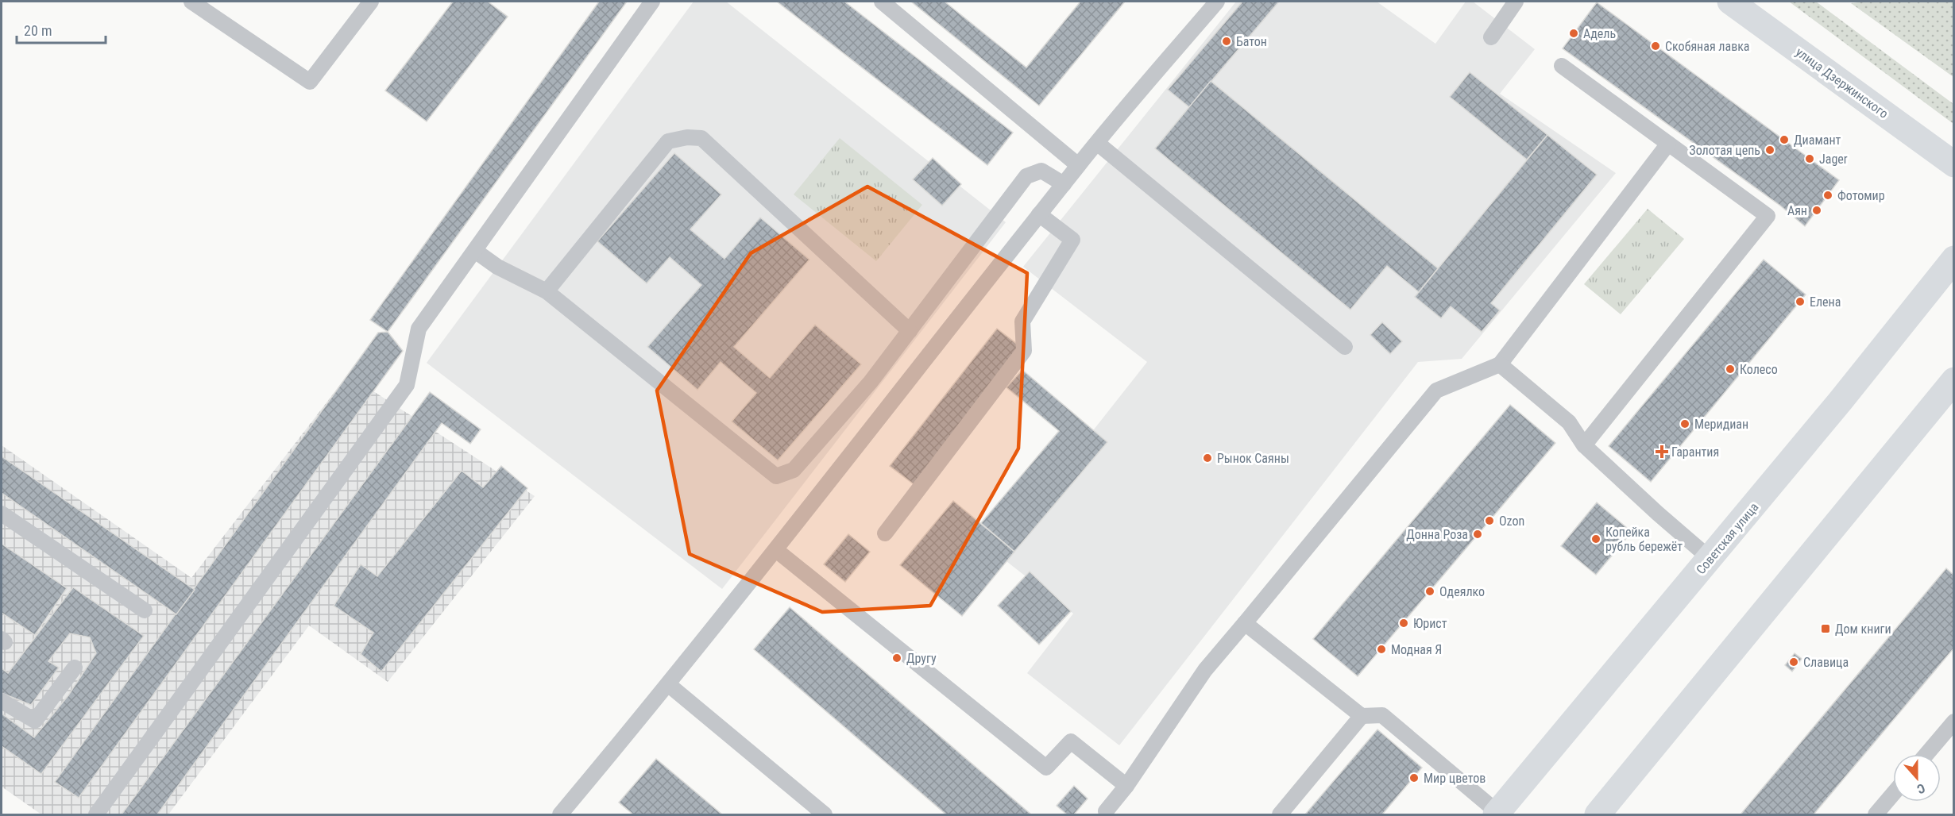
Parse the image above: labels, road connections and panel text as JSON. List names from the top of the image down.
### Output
{
  "streets": {
    "main road": ["улица Дзержинского", "Советская улица"]
  },
  "places": {
    "other": [
      "Адель",
      "Батон",
      "Скобяная лавка",
      "Диамант",
      "Золотая цепь",
      "Jager",
      "Фотомир",
      "Аян",
      "Елена",
      "Колесо",
      "Меридиан",
      "Рынок Саяны",
      "Ozon",
      "Донна Роза",
      "Копейка рубль бережёт",
      "Одеялко",
      "Юрист",
      "Модная Я",
      "Другу",
      "Славица",
      "Мир цветов"
    ],
    "health": ["Гарантия"],
    "transit": ["Дом книги"]
  },
  "scale_bar": "20 m",
  "north": "bottom"
}
